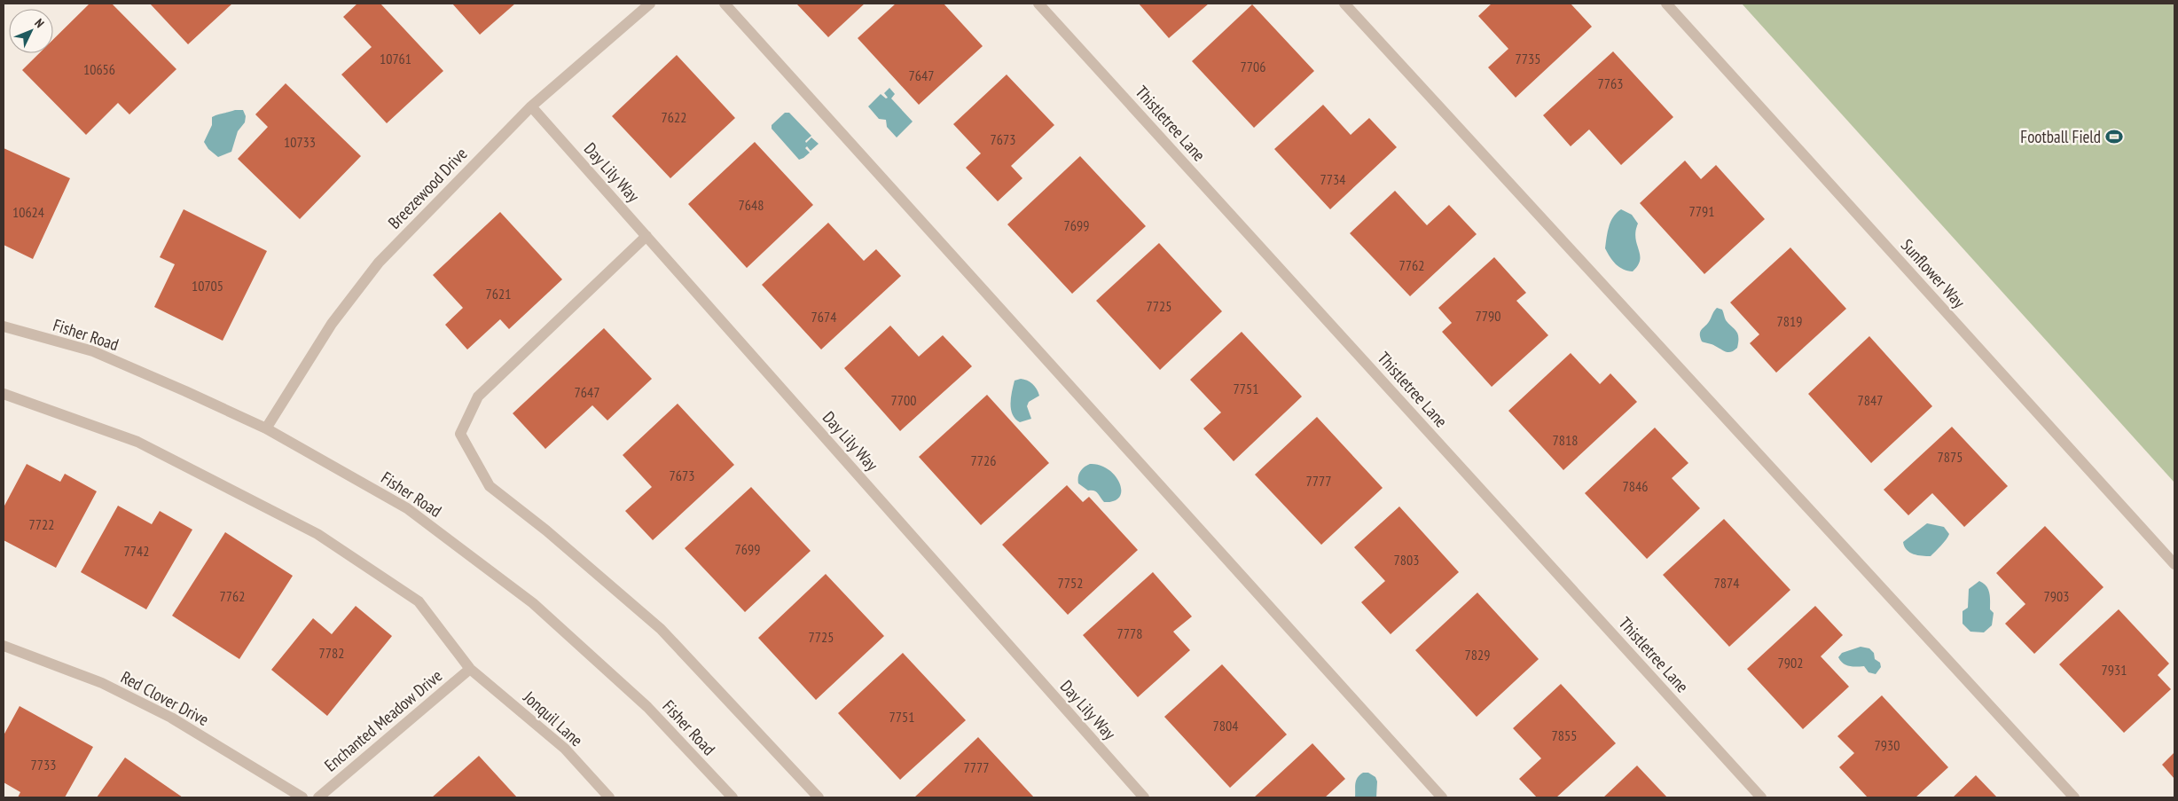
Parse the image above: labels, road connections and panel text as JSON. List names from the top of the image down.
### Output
{
  "streets": {
    "street": [
      "Thistletree Lane",
      "Day Lily Way",
      "Breezewood Drive",
      "Sunflower Way",
      "Fisher Road",
      "Red Clover Drive",
      "Jonquil Lane",
      "Enchanted Meadow Drive"
    ]
  },
  "crossings": [
    ["Day Lily Way", "Breezewood Drive"],
    ["Breezewood Drive", "Fisher Road"],
    ["Jonquil Lane", "Enchanted Meadow Drive"]
  ],
  "places": {
    "sports": ["Football Field"]
  },
  "house_numbers": [
    "10761",
    "7735",
    "7706",
    "10656",
    "7647",
    "7763",
    "7622",
    "7673",
    "10733",
    "7734",
    "7648",
    "7791",
    "10624",
    "7699",
    "7762",
    "10705",
    "7621",
    "7725",
    "7790",
    "7674",
    "7819",
    "7751",
    "7647",
    "7700",
    "7847",
    "7818",
    "7875",
    "7726",
    "7673",
    "7777",
    "7846",
    "7722",
    "7699",
    "7742",
    "7803",
    "7752",
    "7874",
    "7762",
    "7903",
    "7778",
    "7725",
    "7782",
    "7829",
    "7902",
    "7931",
    "7751",
    "7804",
    "7855",
    "7930",
    "7733",
    "7777"
  ],
  "north": "top right"
}
